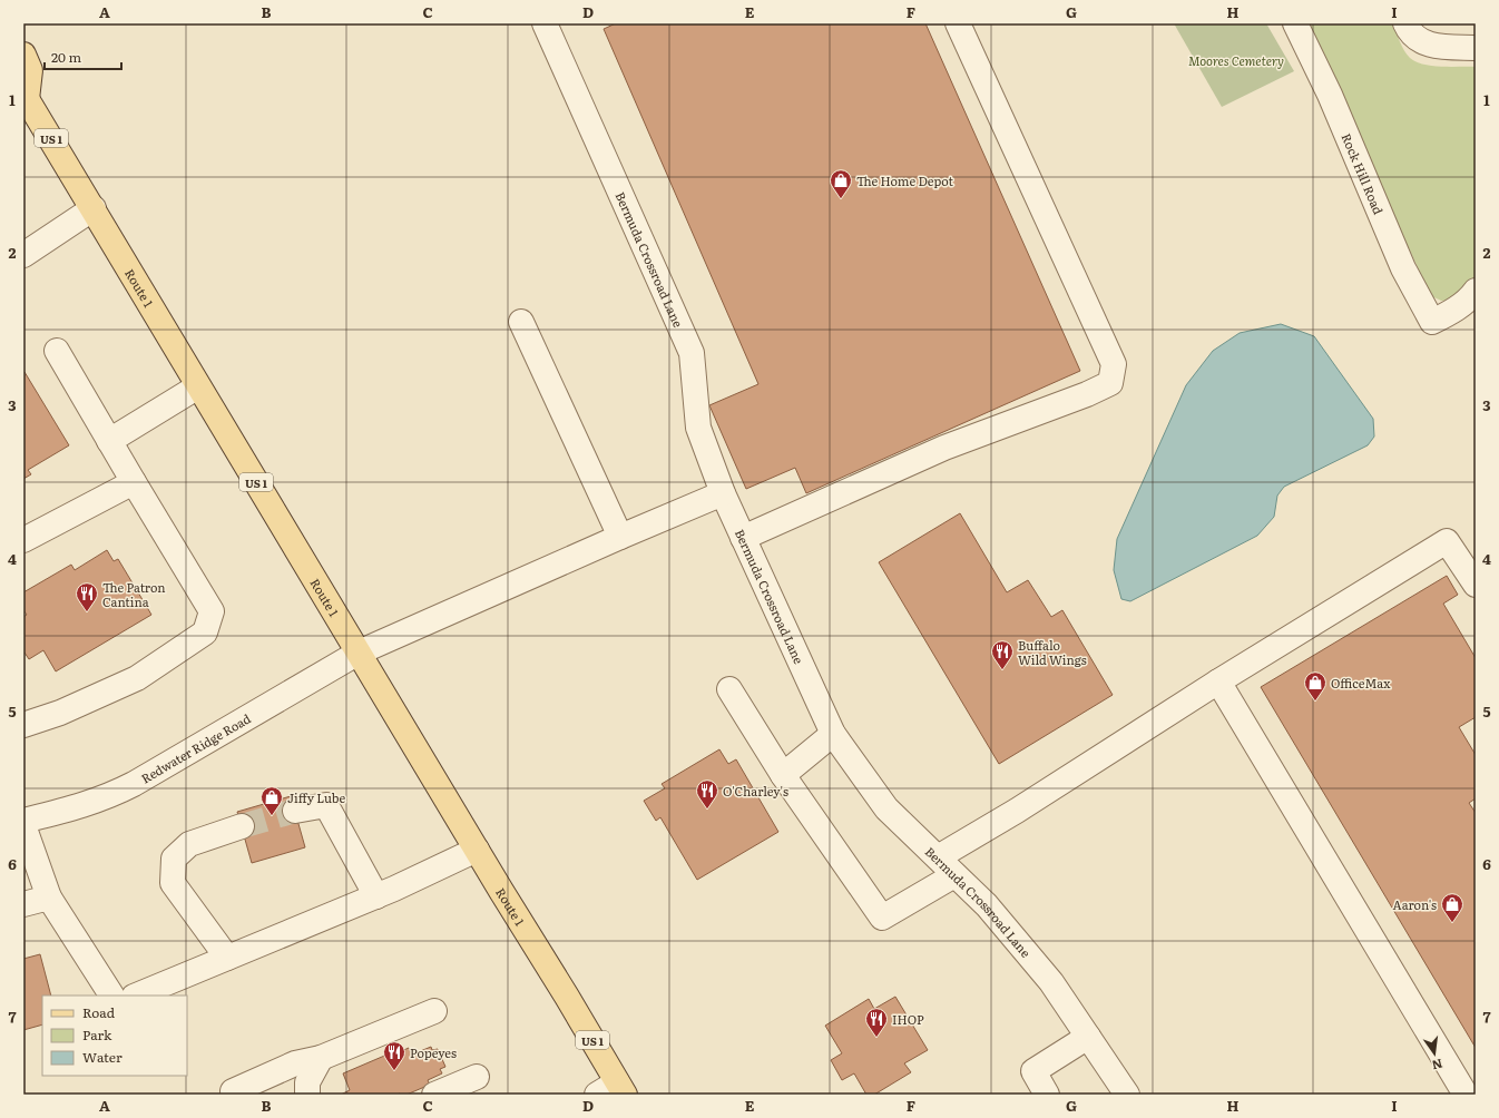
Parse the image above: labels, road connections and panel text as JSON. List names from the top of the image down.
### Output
{
  "streets": {
    "main road": ["US 1", "Route 1"],
    "street": ["Rock Hill Road", "Bermuda Crossroad Lane", "Redwater Ridge Road"]
  },
  "crossings": [
    ["Bermuda Crossroad Lane", "Redwater Ridge Road"],
    ["Route 1", "Redwater Ridge Road"]
  ],
  "parks": ["Moores Cemetery"],
  "places": {
    "shop": [
      "The Home Depot",
      "OfficeMax",
      "Jiffy Lube",
      "Aaron's"
    ],
    "restaurant": [
      "The Patron Cantina",
      "Buffalo Wild Wings",
      "O'Charley's",
      "IHOP",
      "Popeyes"
    ]
  },
  "legend": ["Road", "Park", "Water"],
  "scale_bar": "20 m",
  "north": "bottom",
  "grid": {
    "columns": [
      "A",
      "B",
      "C",
      "D",
      "E",
      "F",
      "G",
      "H",
      "I"
    ],
    "rows": [
      "1",
      "2",
      "3",
      "4",
      "5",
      "6",
      "7"
    ]
  }
}
